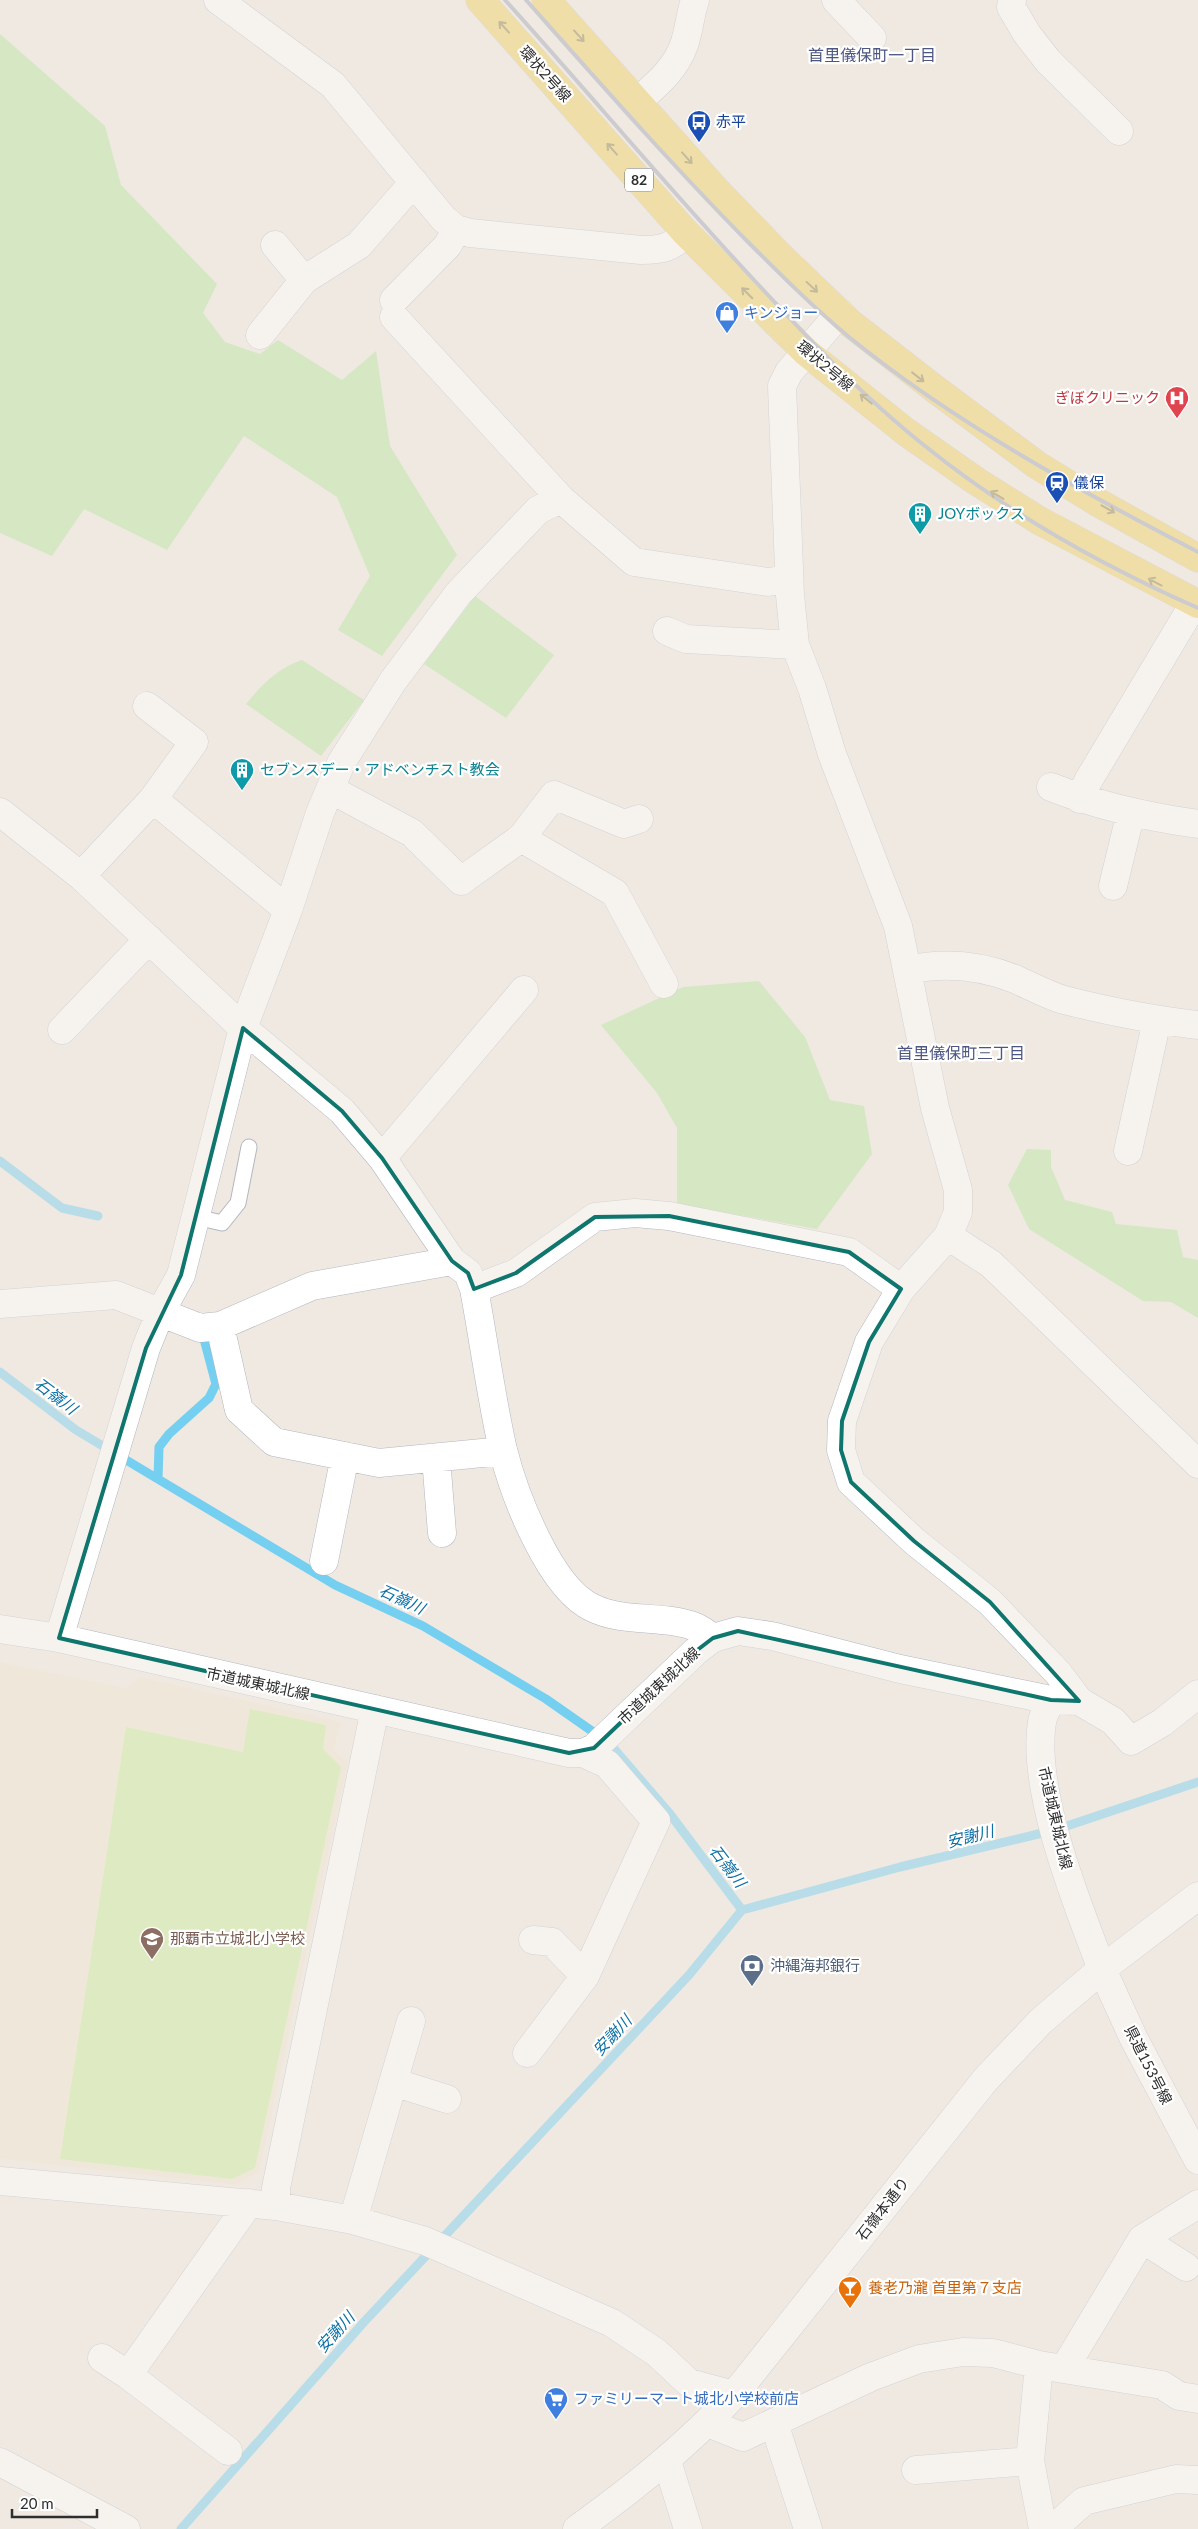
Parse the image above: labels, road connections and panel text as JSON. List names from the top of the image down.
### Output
{
  "streets": {
    "main road": ["環状2号線", "82"],
    "street": ["市道城東城北線", "県道153号線", "石嶺本通り"]
  },
  "crossings": [
    ["市道城東城北線", "県道153号線"],
    ["市道城東城北線", "石嶺本通り"],
    ["県道153号線", "石嶺本通り"]
  ],
  "districts": ["首里儀保町一丁目", "首里儀保町三丁目"],
  "water": ["石嶺川", "安謝川"],
  "places": {
    "bus stop": ["赤平"],
    "shop": ["キンジョー"],
    "hospital": ["ぎぼクリニック"],
    "station": ["儀保"],
    "building": ["JOYボックス", "セブンスデー・アドベンチスト教会"],
    "school or university": ["那覇市立城北小学校"],
    "bank": ["沖縄海邦銀行"],
    "bar": ["養老乃瀧 首里第７支店"],
    "supermarket": ["ファミリーマート城北小学校前店"]
  },
  "scale_bar": "20 m"
}
